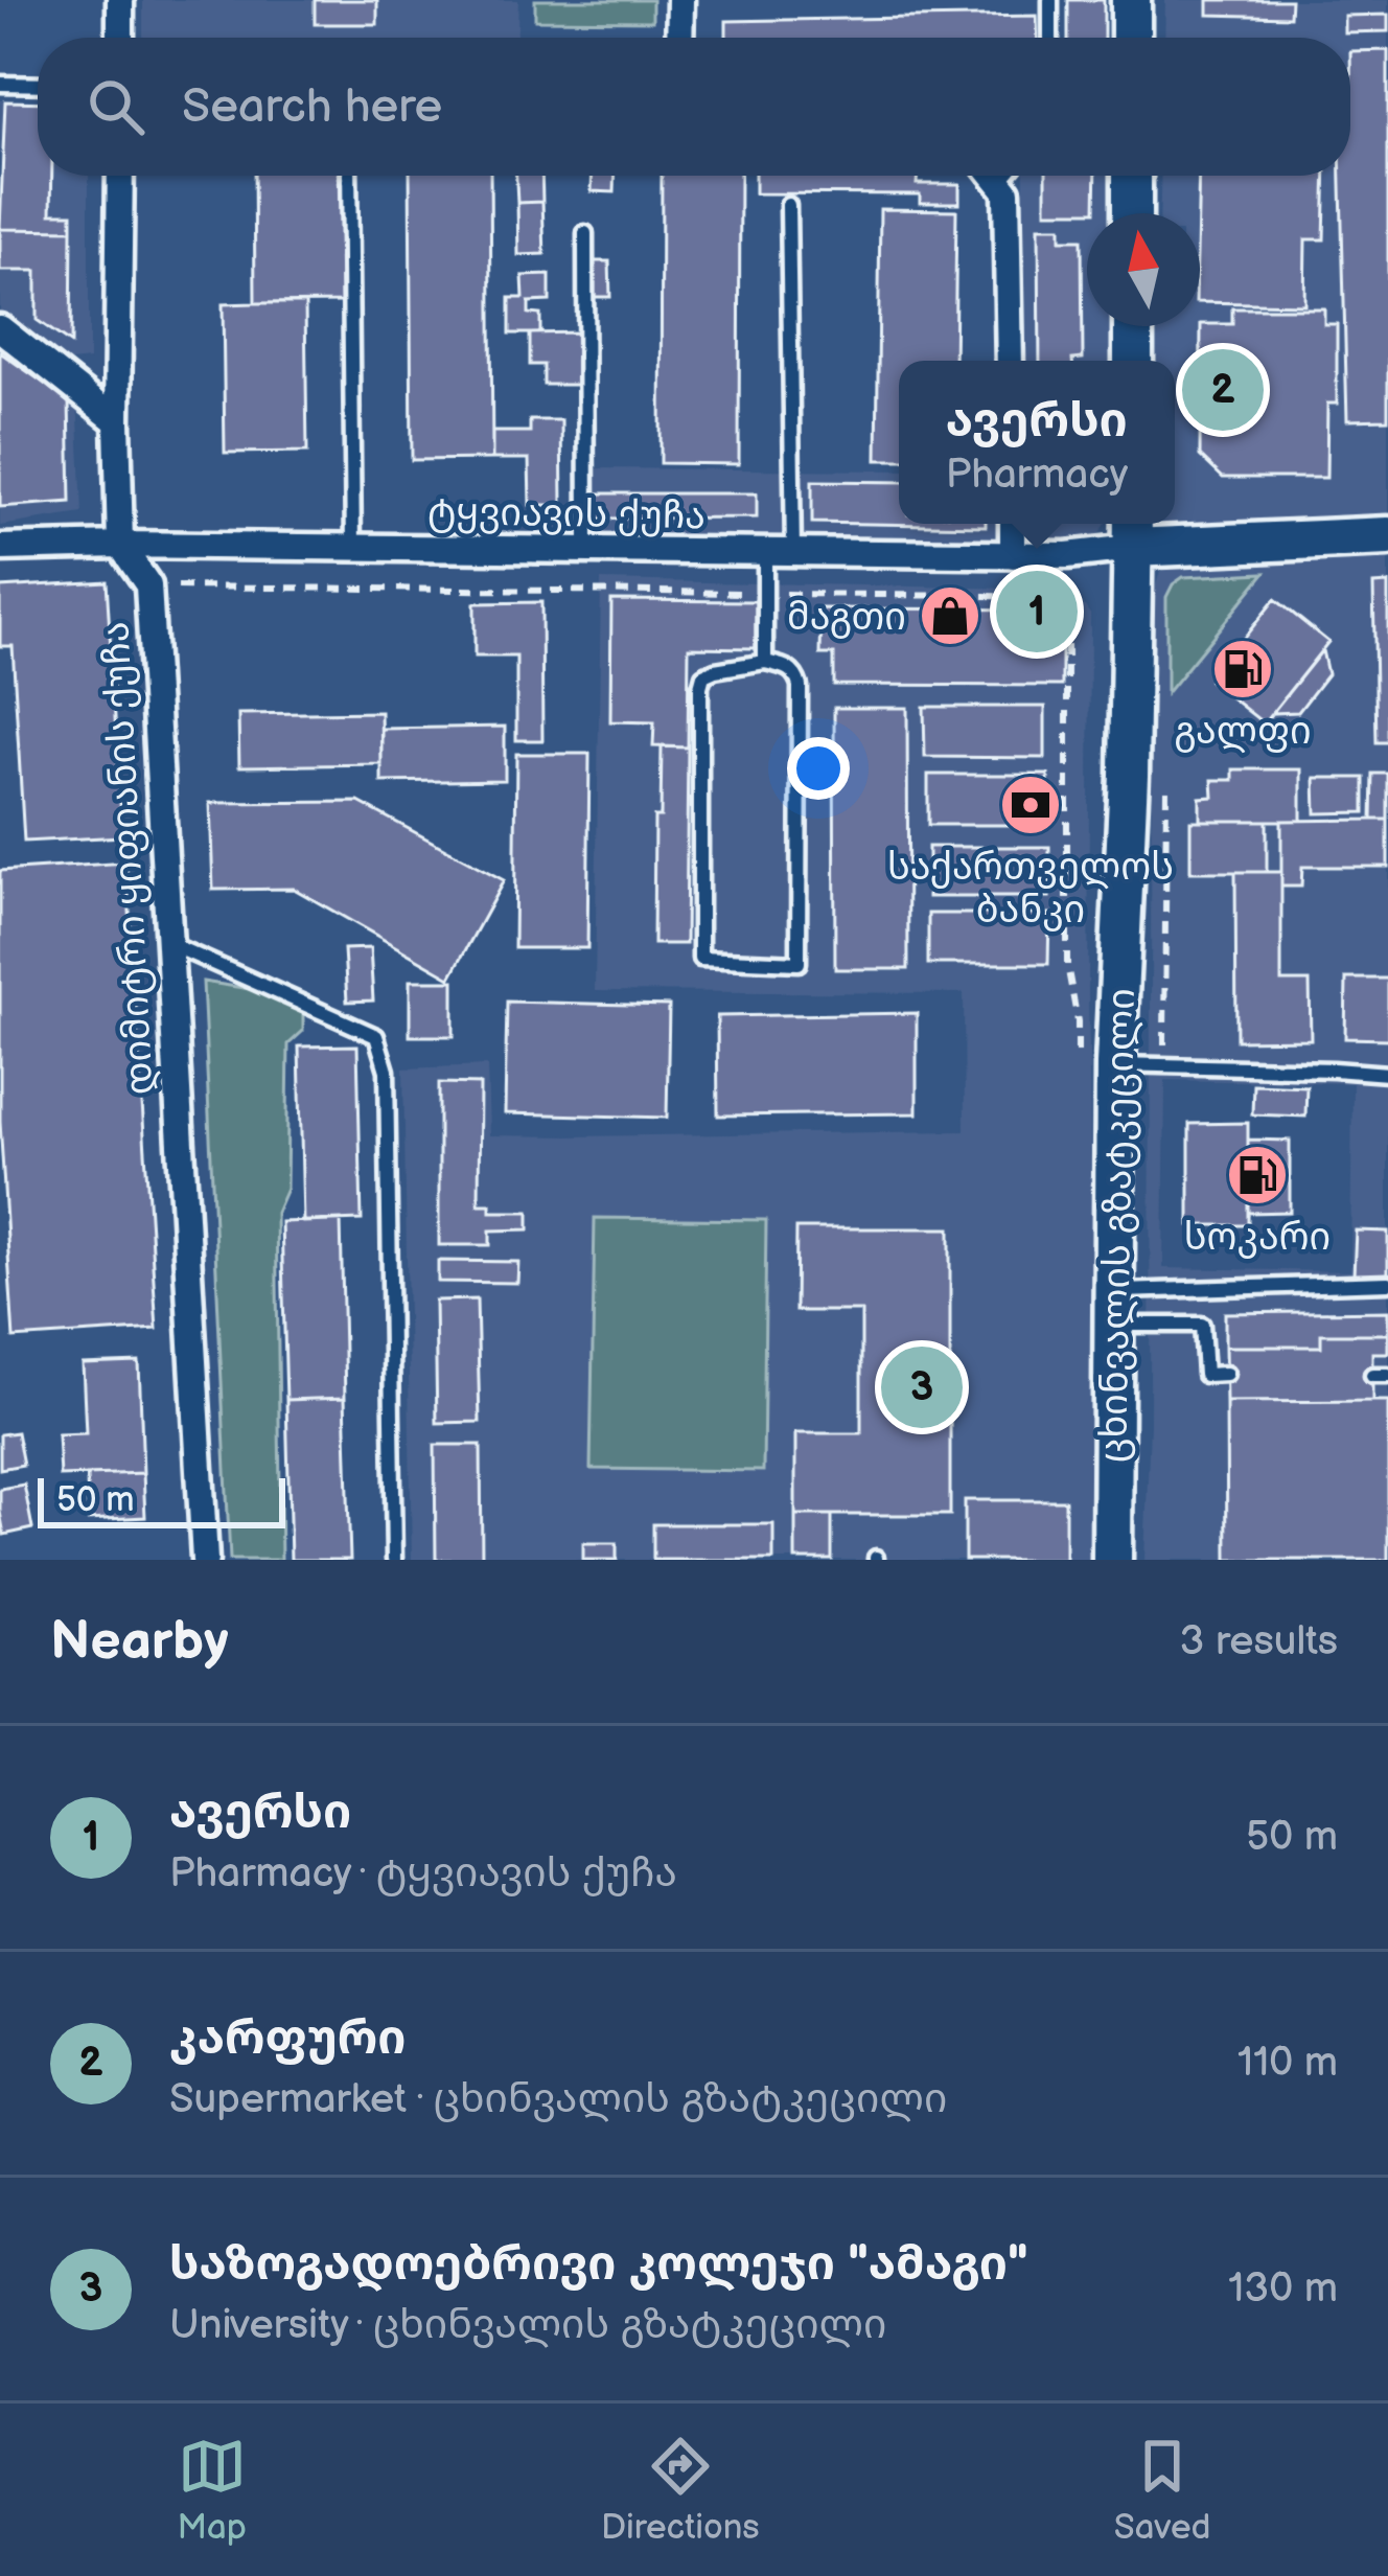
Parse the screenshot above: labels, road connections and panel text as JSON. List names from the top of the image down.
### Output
{
  "streets": {
    "main road": ["ცხინვალის გზატკეცილი"],
    "street": ["ტყვიავის ქუჩა", "დიმიტრი ყიფიანის ქუჩა"]
  },
  "crossings": [
    ["ტყვიავის ქუჩა", "დიმიტრი ყიფიანის ქუჩა"],
    ["ტყვიავის ქუჩა", "ცხინვალის გზატკეცილი"]
  ],
  "places": {
    "shop": ["მაგთი"],
    "fuel station": ["გალფი", "სოკარი"],
    "bank": ["საქართველოს ბანკი"]
  },
  "scale_bar": "50 m",
  "north": "top",
  "page": {
    "search": "Search here",
    "pins": ["2", "1", "3"],
    "popup": ["ავერსი", "Pharmacy"],
    "scale": "50 m",
    "heading": ["Nearby", "3 results"],
    "list": [
      {
        "mark": "1",
        "name": "ავერსი",
        "note": "Pharmacy · ტყვიავის ქუჩა",
        "value": "50 m"
      },
      {
        "mark": "2",
        "name": "კარფური",
        "note": "Supermarket · ცხინვალის გზატკეცილი",
        "value": "110 m"
      },
      {
        "mark": "3",
        "name": "საზოგადოებრივი კოლეჯი \"ამაგი\"",
        "note": "University · ცხინვალის გზატკეცილი",
        "value": "130 m"
      }
    ],
    "nav": ["Map", "Directions", "Saved"]
  }
}
